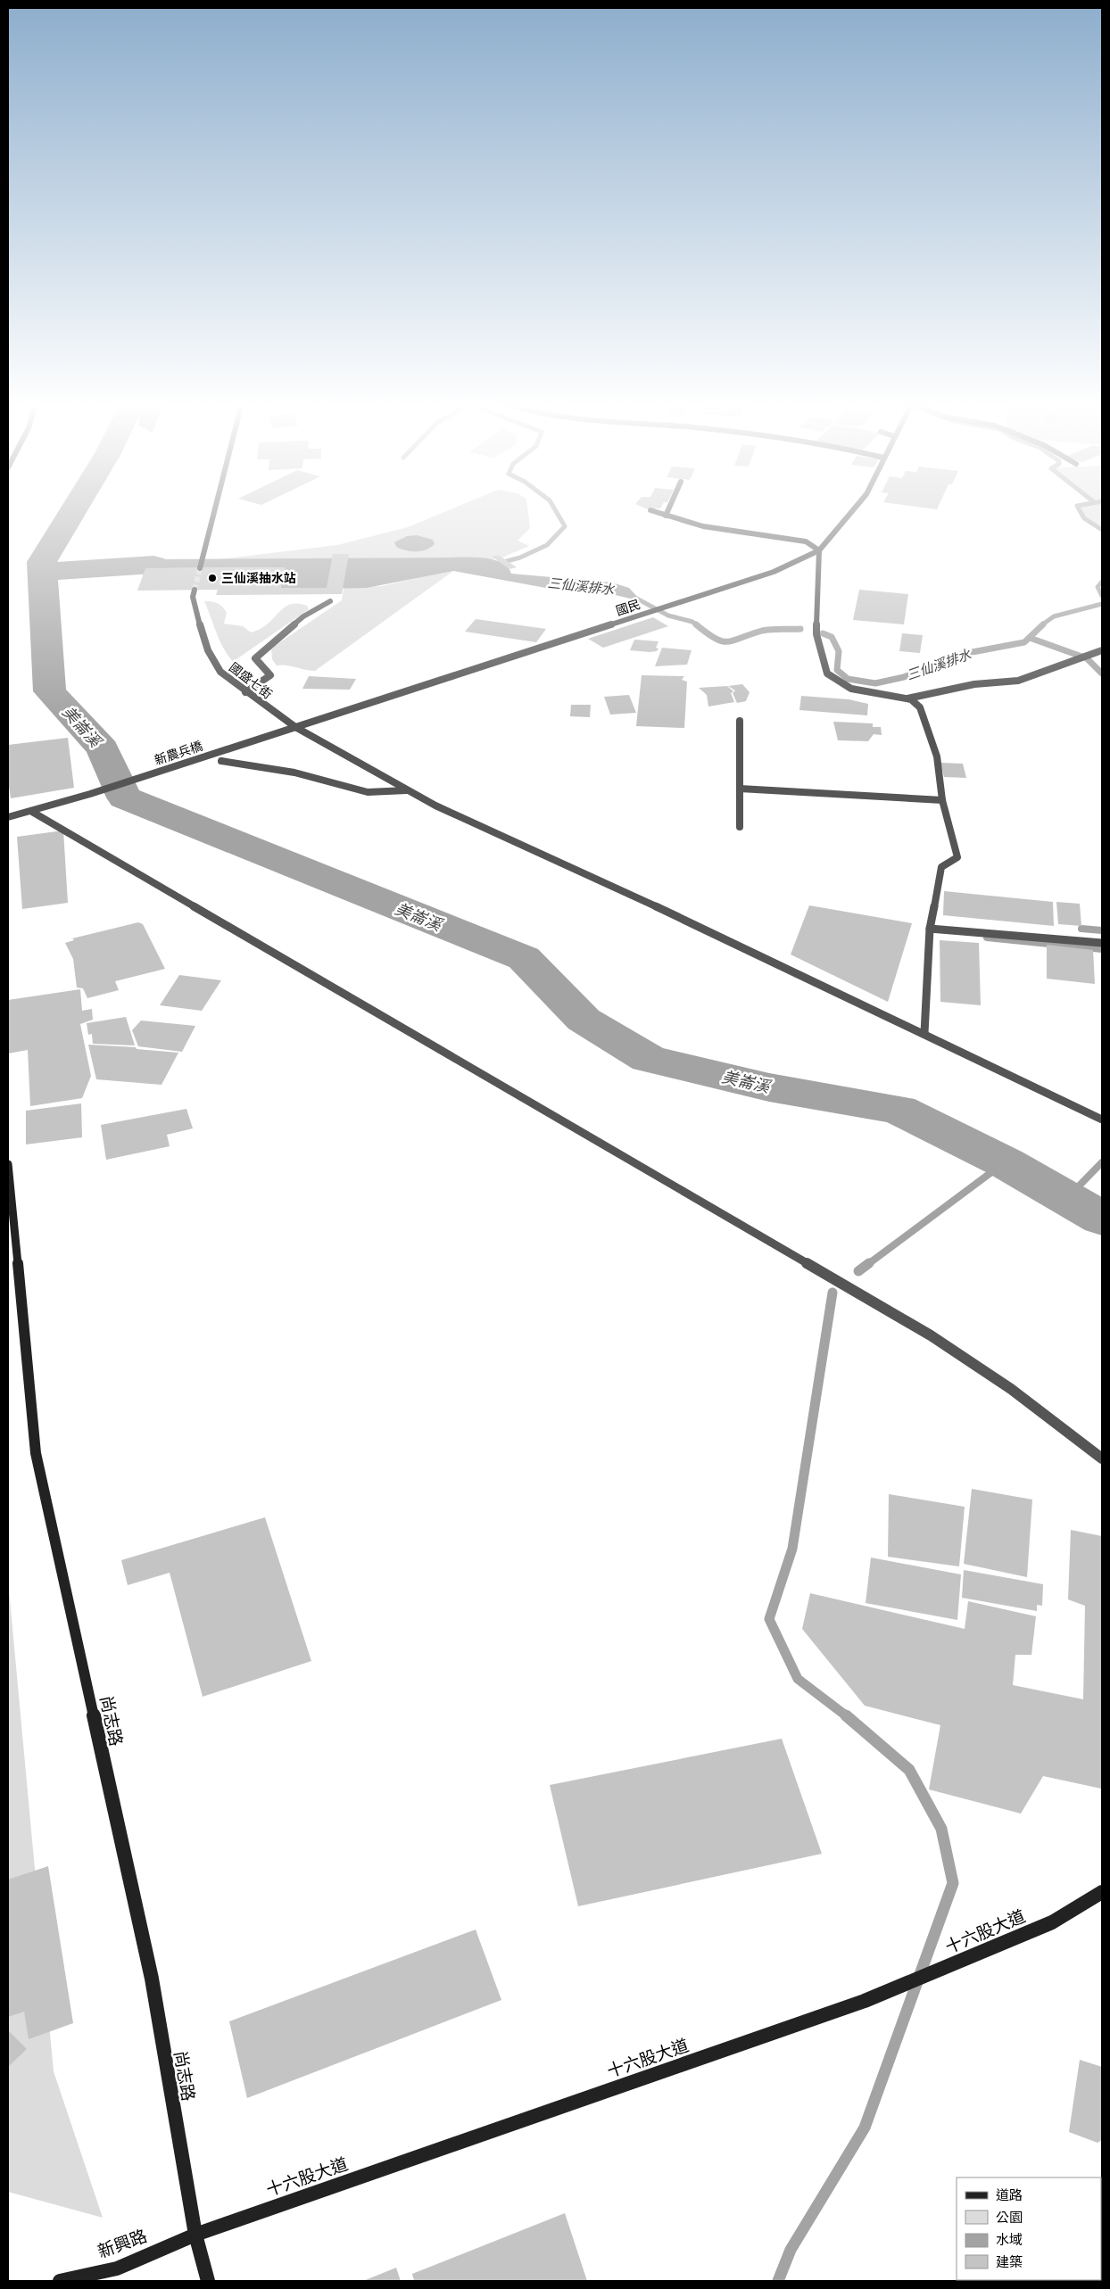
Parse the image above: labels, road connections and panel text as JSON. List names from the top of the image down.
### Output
{
  "streets": {
    "street": [
      "國民",
      "國盛七街",
      "新農兵橋",
      "尚志路",
      "十六股大道",
      "新興路"
    ]
  },
  "crossings": [
    ["國民", "國盛七街"],
    ["國民", "新農兵橋"],
    ["尚志路", "十六股大道"],
    ["尚志路", "新興路"],
    ["十六股大道", "新興路"]
  ],
  "water": ["三仙溪排水", "美崙溪"],
  "places": ["三仙溪抽水站"],
  "legend": [
    "道路",
    "公園",
    "水域",
    "建築"
  ]
}
